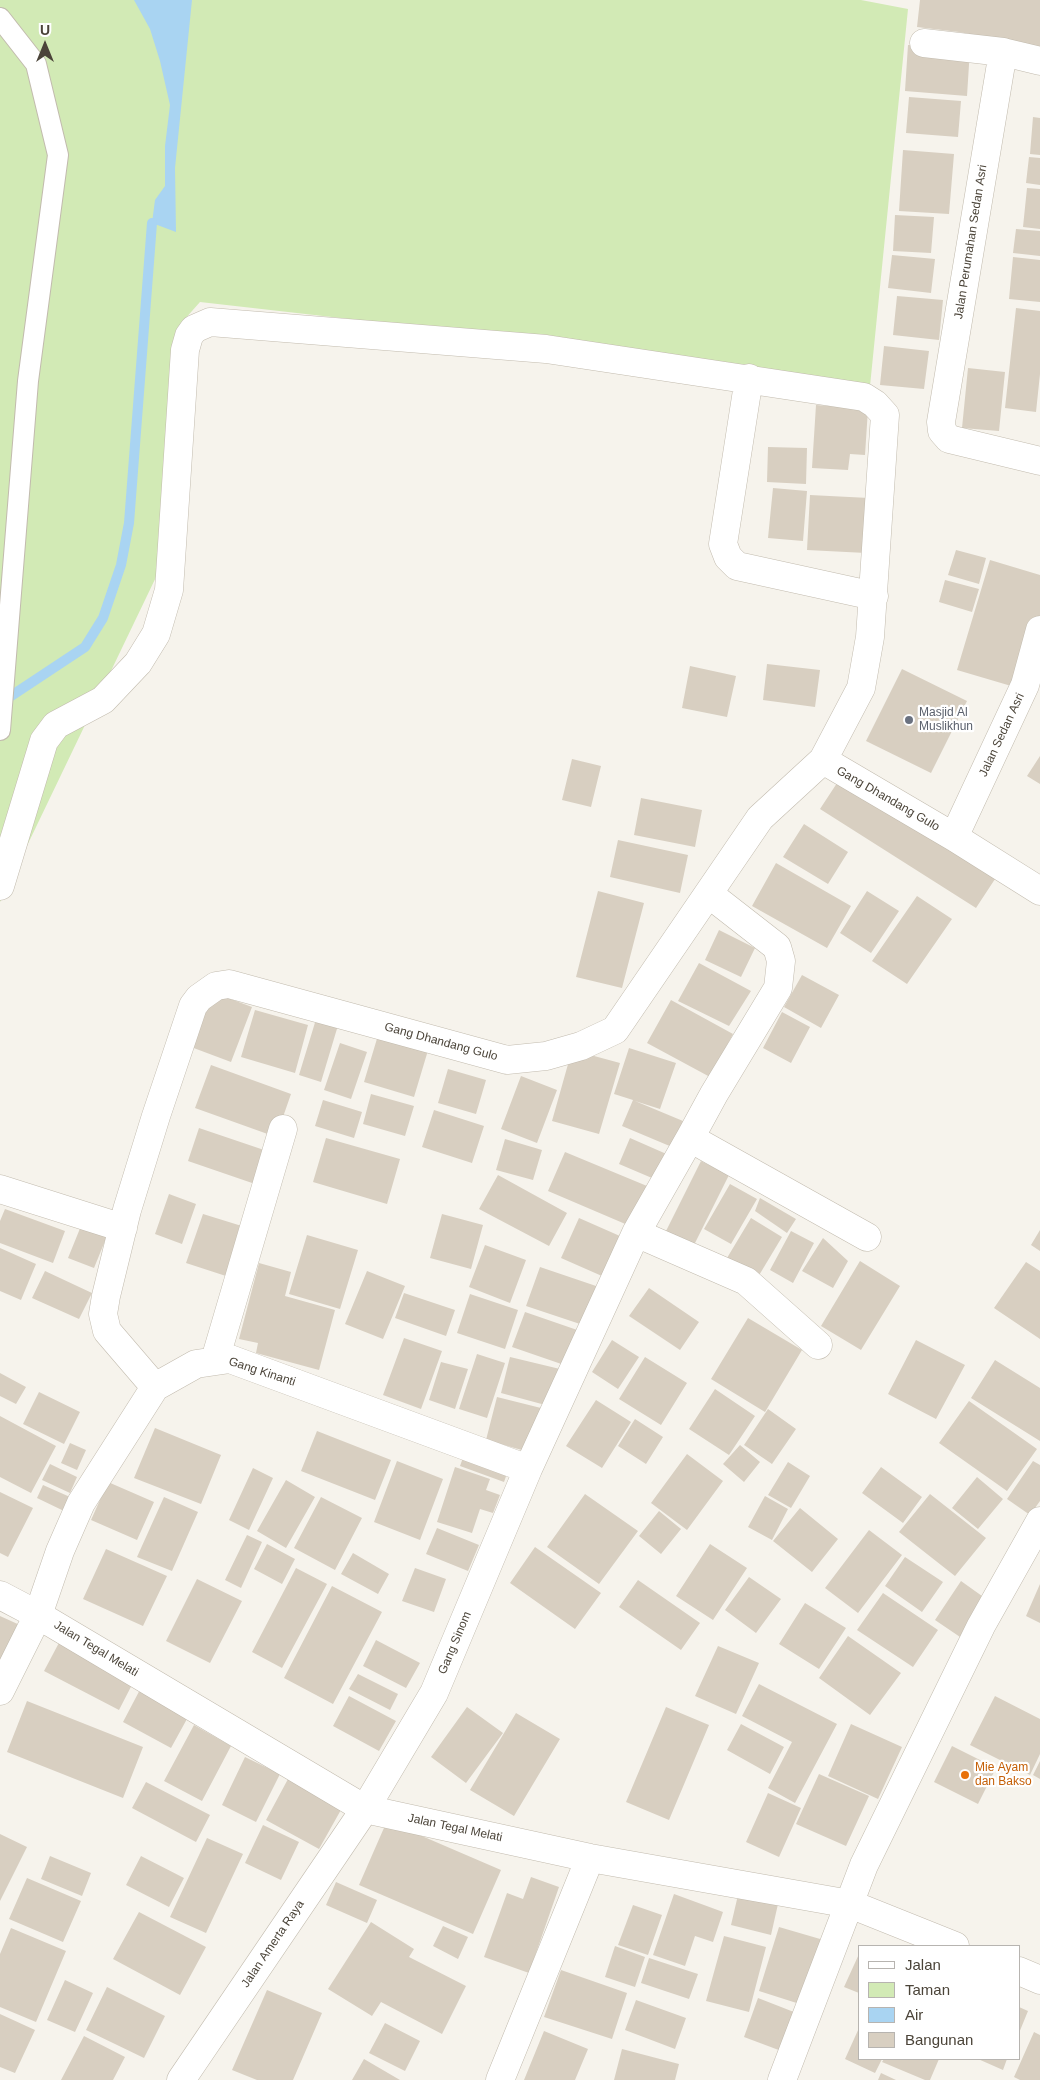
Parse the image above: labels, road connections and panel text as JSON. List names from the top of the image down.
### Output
{
  "streets": {
    "street": [
      "Jalan Perumahan Sedan Asri",
      "Jalan Sedan Asri",
      "Gang Dhandang Gulo",
      "Gang Kinanti",
      "Gang Sinom",
      "Jalan Tegal Melati",
      "Jalan Amerta Raya"
    ]
  },
  "crossings": [
    ["Jalan Sedan Asri", "Gang Dhandang Gulo"],
    ["Gang Dhandang Gulo", "Gang Kinanti"],
    ["Gang Dhandang Gulo", "Gang Sinom"],
    ["Gang Kinanti", "Gang Sinom"],
    ["Gang Kinanti", "Jalan Tegal Melati"],
    ["Gang Sinom", "Jalan Tegal Melati"],
    ["Gang Sinom", "Jalan Amerta Raya"],
    ["Jalan Tegal Melati", "Jalan Amerta Raya"]
  ],
  "places": ["Masjid Al Muslikhun", "Mie Ayam dan Bakso"],
  "legend": [
    "Jalan",
    "Taman",
    "Air",
    "Bangunan"
  ],
  "north": "top"
}
